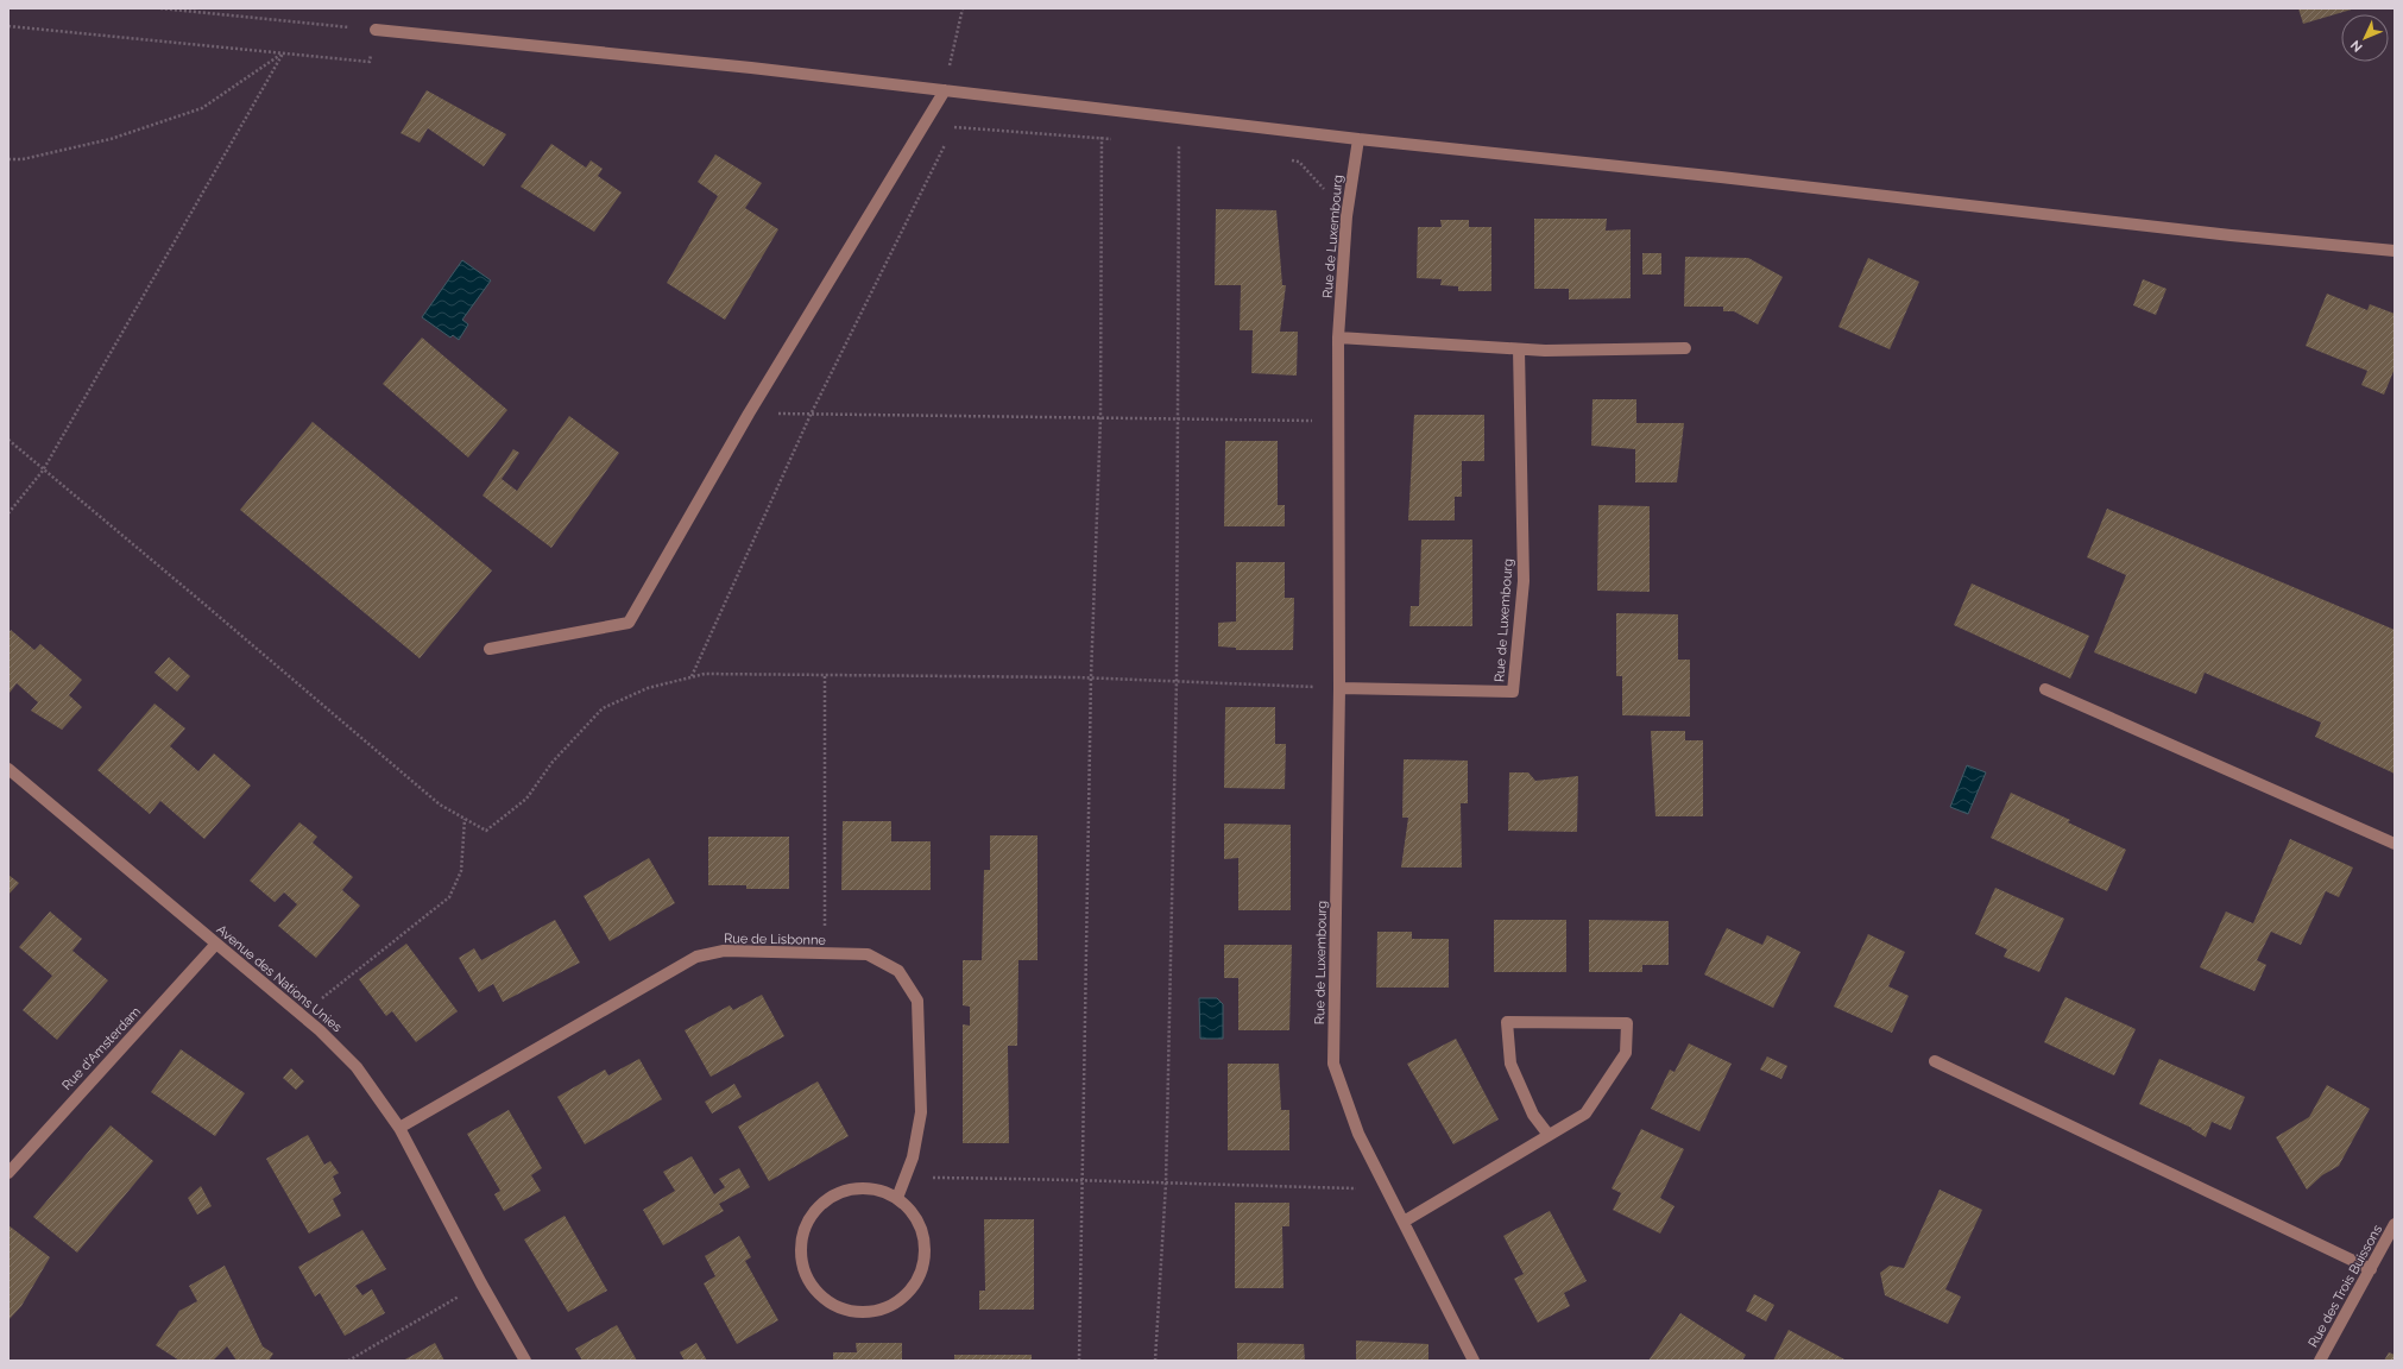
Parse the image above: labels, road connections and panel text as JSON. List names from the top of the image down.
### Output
{
  "streets": {
    "street": [
      "Rue de Luxembourg",
      "Rue de Lisbonne",
      "Avenue des Nations Unies",
      "Rue d'Amsterdam",
      "Rue des Trois Buissons"
    ]
  },
  "crossings": [
    ["Rue de Lisbonne", "Avenue des Nations Unies"],
    ["Avenue des Nations Unies", "Rue d'Amsterdam"]
  ],
  "north": "bottom left"
}
